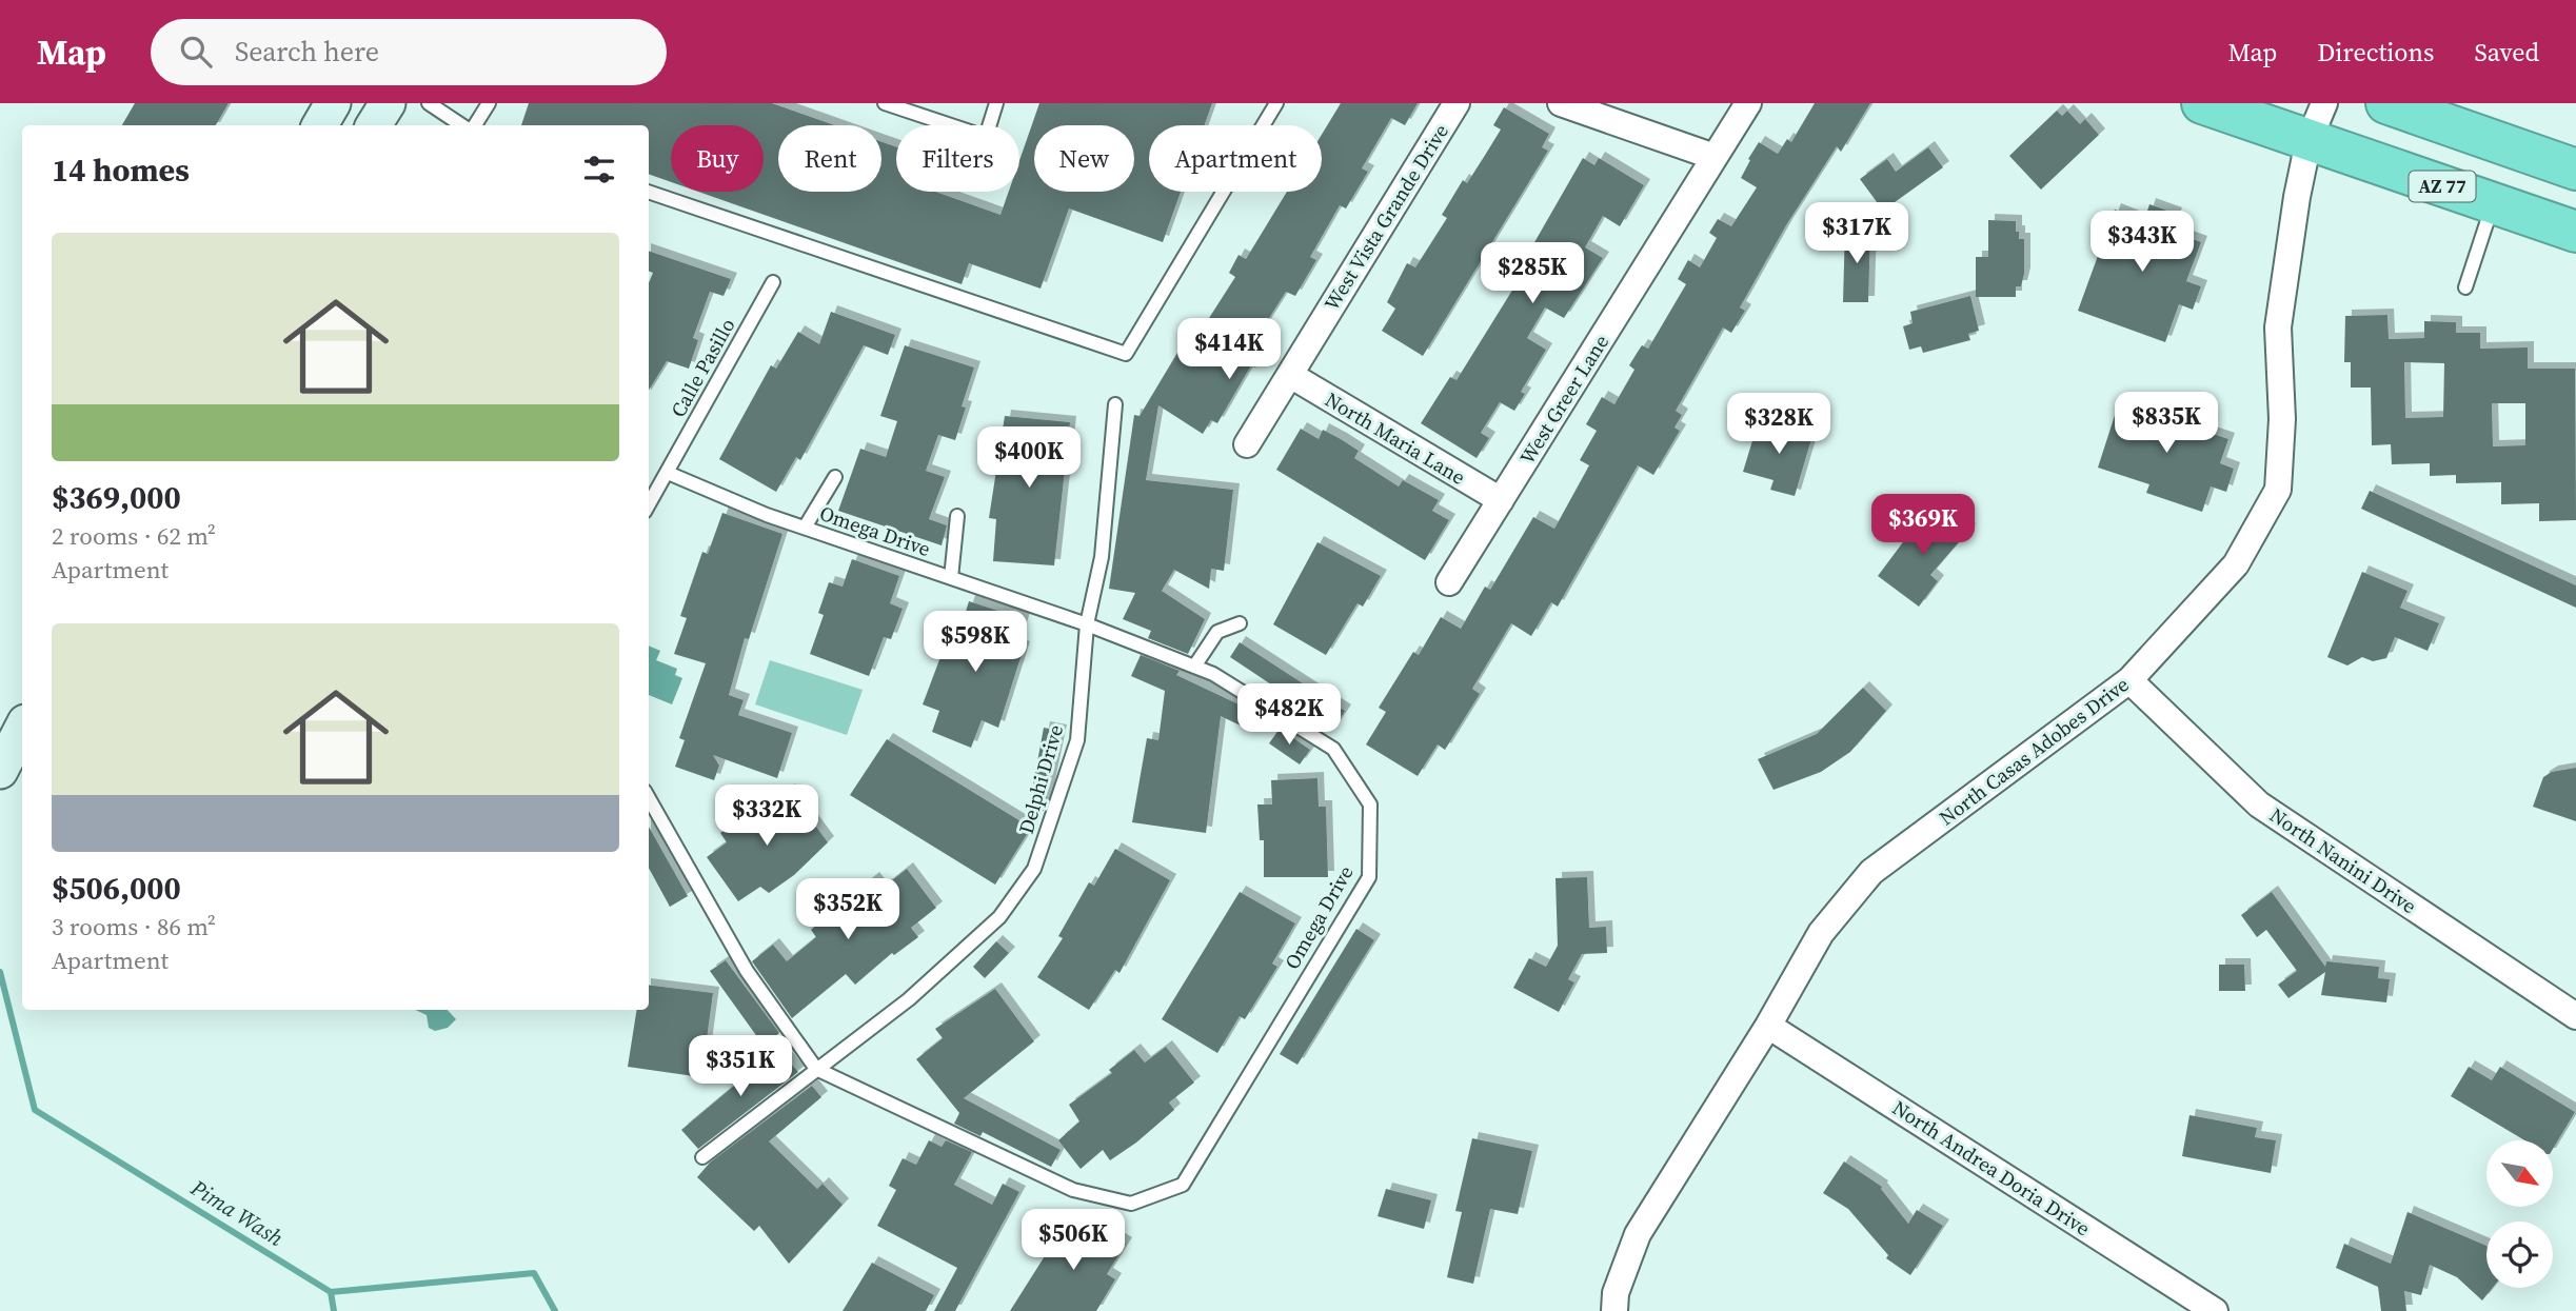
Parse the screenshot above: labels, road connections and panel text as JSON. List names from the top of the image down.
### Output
{
  "streets": {
    "highway": ["AZ 77"],
    "street": [
      "West Vista Grande Drive",
      "West Greer Lane",
      "North Maria Lane",
      "North Casas Adobes Drive",
      "North Nanini Drive",
      "North Andrea Doria Drive"
    ],
    "lane": ["Calle Pasillo", "Omega Drive", "Delphi Drive"]
  },
  "crossings": [
    ["AZ 77", "North Casas Adobes Drive"],
    ["West Vista Grande Drive", "North Maria Lane"],
    ["Calle Pasillo", "Omega Drive"],
    ["West Greer Lane", "North Maria Lane"],
    ["Omega Drive", "Delphi Drive"],
    ["North Casas Adobes Drive", "North Nanini Drive"],
    ["North Casas Adobes Drive", "North Andrea Doria Drive"]
  ],
  "water": ["Pima Wash"],
  "north": "bottom right",
  "page": {
    "header": "Map",
    "search": "Search here",
    "nav": ["Map", "Directions", "Saved"],
    "chip": [
      "Buy",
      "Rent",
      "Filters",
      "New",
      "Apartment"
    ],
    "heading": "14 homes",
    "price": [
      "$317K",
      "$343K",
      "$285K",
      "$414K",
      "$835K",
      "$328K",
      "$400K",
      "$369K",
      "$598K",
      "$482K",
      "$332K",
      "$352K",
      "$351K",
      "$506K"
    ],
    "list": [
      {
        "name": "$369,000",
        "note": "2 rooms · 62 m² · Apartment"
      },
      {
        "name": "$506,000",
        "note": "3 rooms · 86 m² · Apartment"
      }
    ]
  }
}
